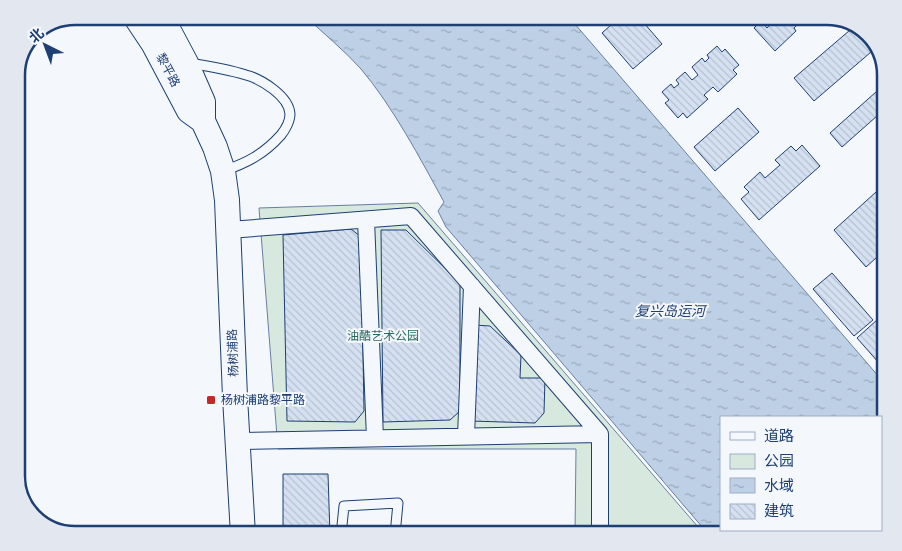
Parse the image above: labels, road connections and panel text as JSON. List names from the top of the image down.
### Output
{
  "streets": {
    "main road": ["黎平路", "杨树浦路"]
  },
  "crossings": [
    ["黎平路", "杨树浦路"]
  ],
  "water": ["复兴岛运河"],
  "parks": ["油酷艺术公园"],
  "places": {
    "transit": ["杨树浦路黎平路"]
  },
  "legend": [
    "道路",
    "公园",
    "水域",
    "建筑"
  ],
  "north": "top left"
}
